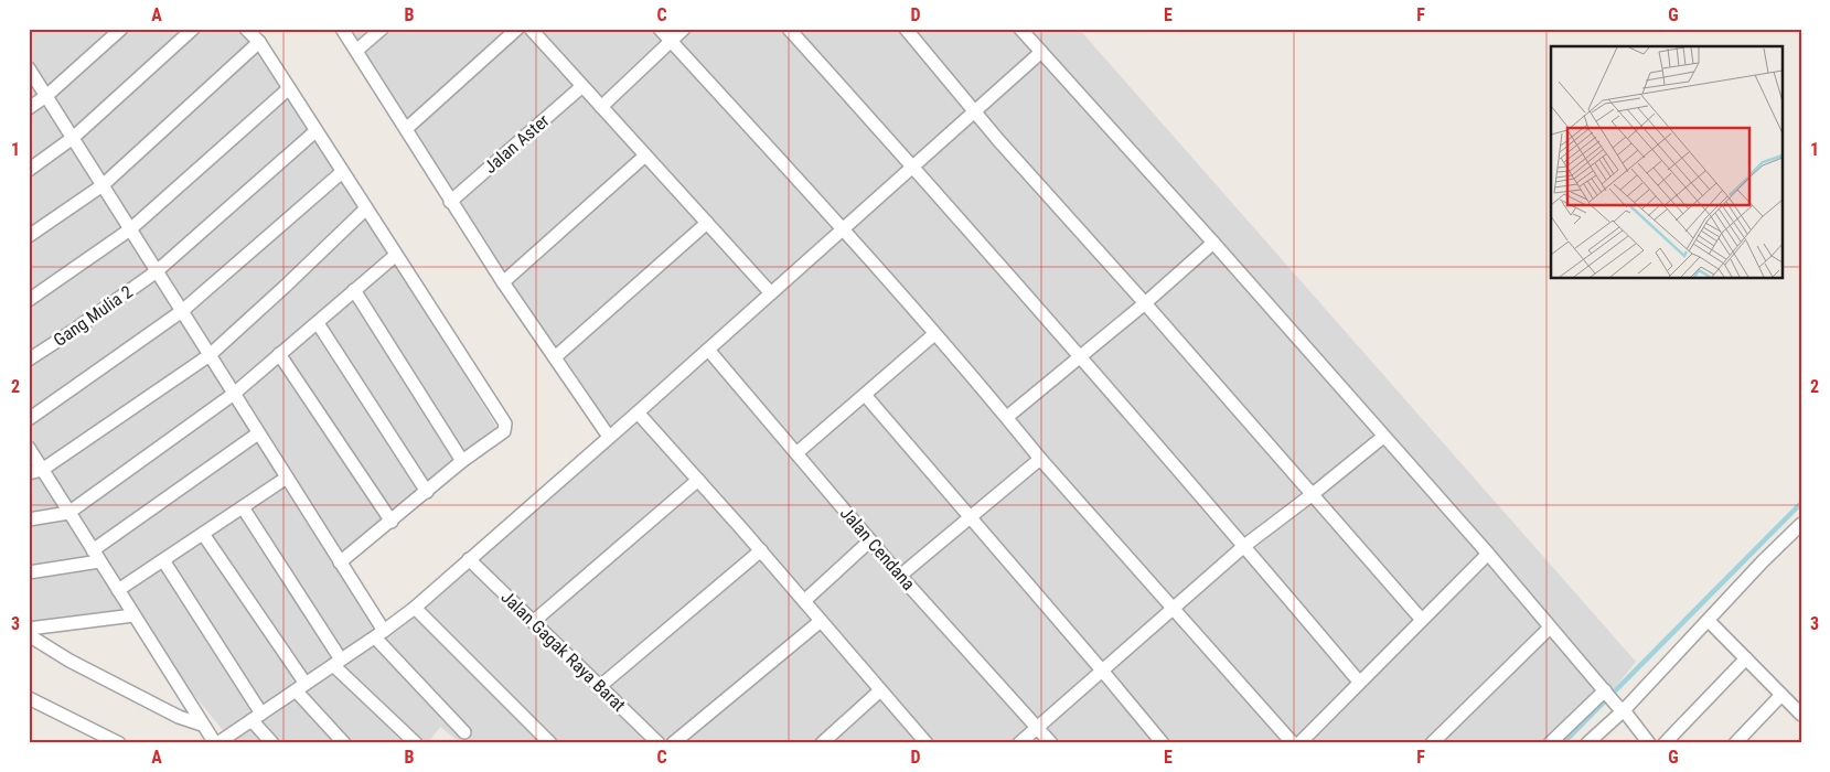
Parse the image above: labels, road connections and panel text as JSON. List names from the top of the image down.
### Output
{
  "streets": {
    "street": [
      "Jalan Aster",
      "Gang Mulia 2",
      "Jalan Cendana",
      "Jalan Gagak Raya Barat"
    ]
  },
  "grid": {
    "columns": [
      "A",
      "B",
      "C",
      "D",
      "E",
      "F",
      "G"
    ],
    "rows": ["1", "2", "3"]
  }
}
